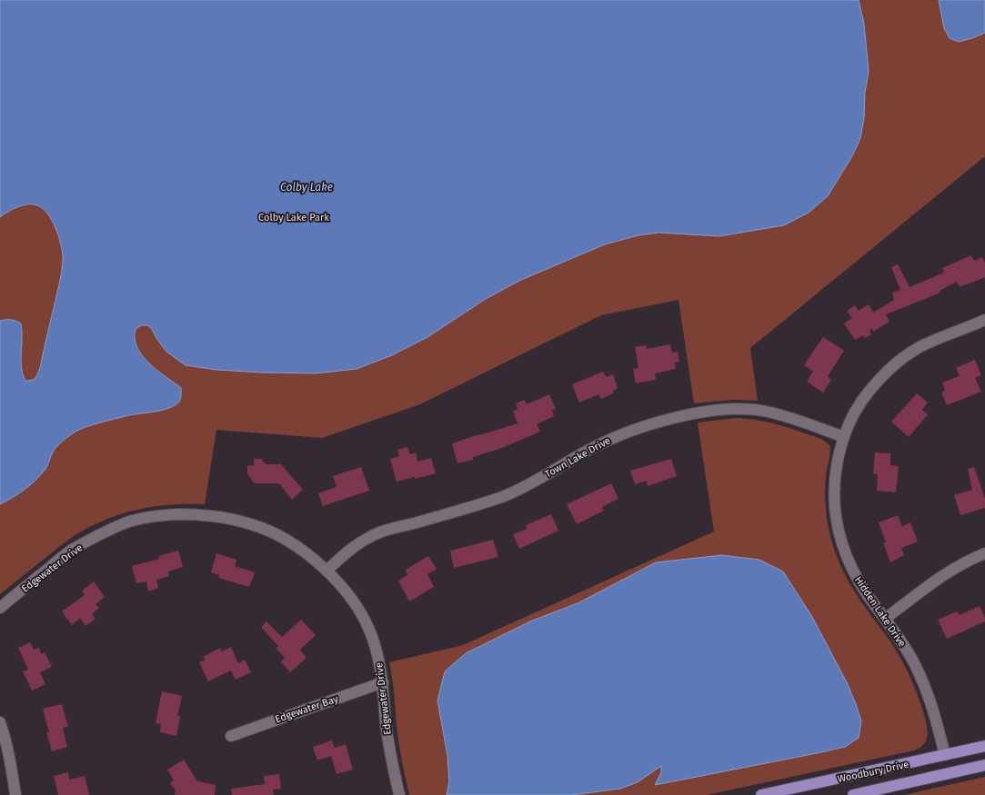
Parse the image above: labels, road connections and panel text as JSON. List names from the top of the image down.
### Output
{
  "streets": {
    "main road": ["Woodbury Drive"],
    "street": [
      "Town Lake Drive",
      "Edgewater Drive",
      "Hidden Lake Drive",
      "Edgewater Bay"
    ]
  },
  "crossings": [
    ["Town Lake Drive", "Edgewater Drive"],
    ["Town Lake Drive", "Hidden Lake Drive"],
    ["Edgewater Drive", "Edgewater Bay"],
    ["Hidden Lake Drive", "Woodbury Drive"]
  ],
  "water": ["Colby Lake"],
  "parks": ["Colby Lake Park"]
}
